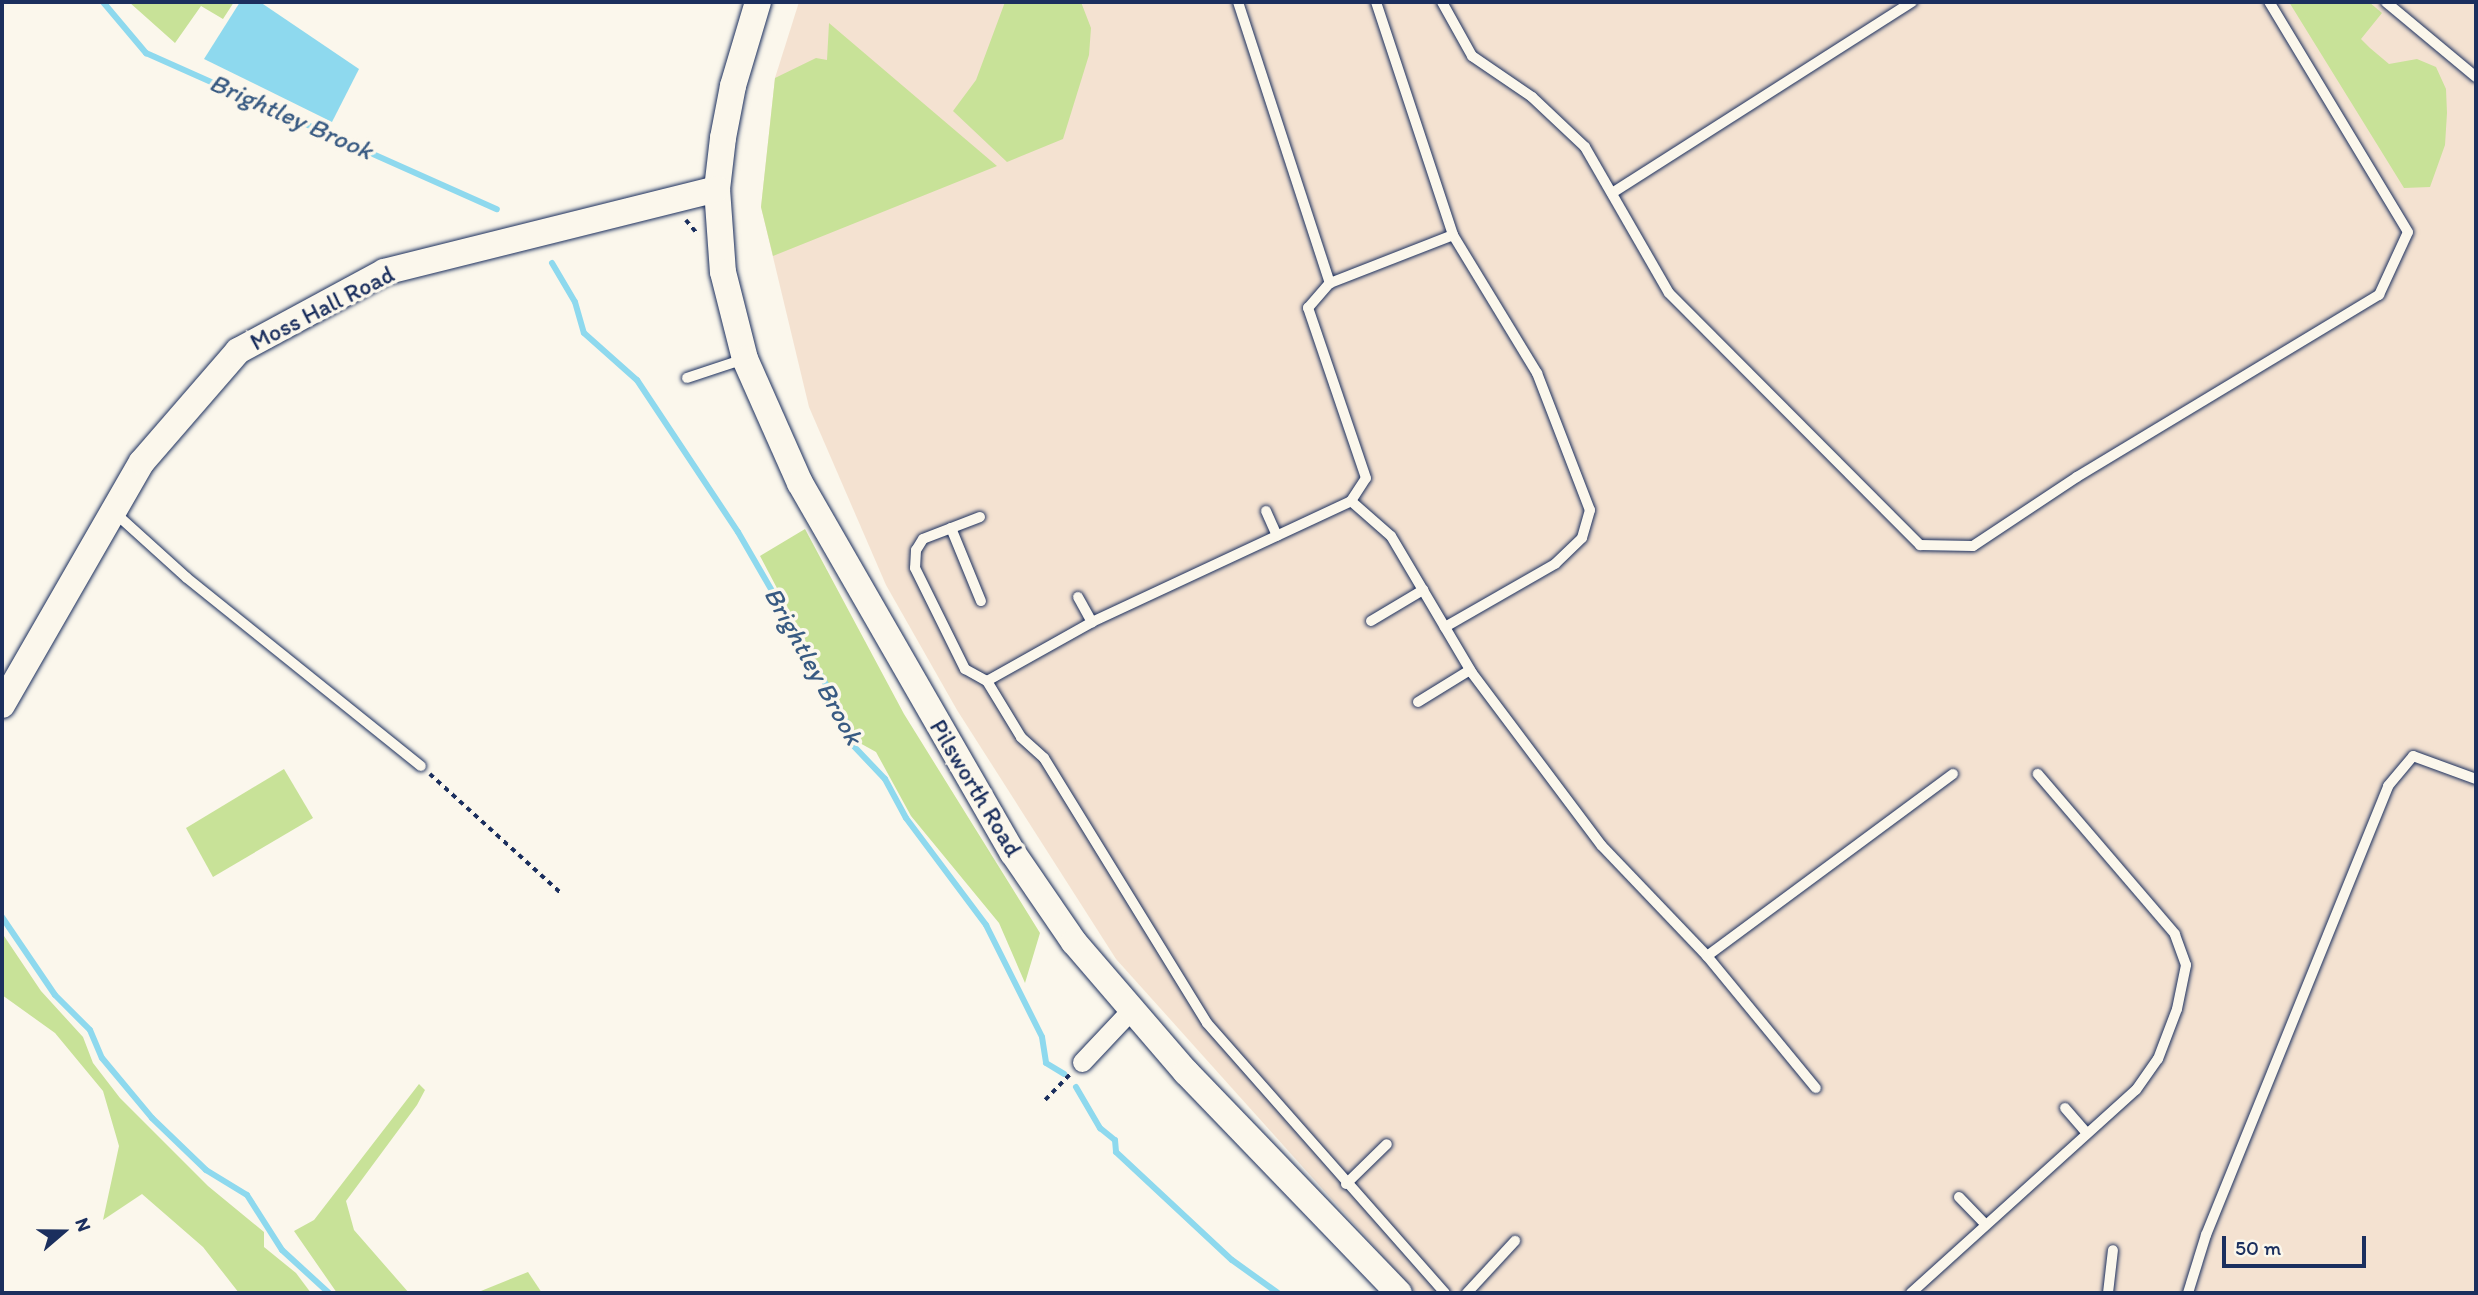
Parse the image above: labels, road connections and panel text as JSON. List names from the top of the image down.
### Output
{
  "streets": {
    "street": ["Moss Hall Road", "Pilsworth Road"]
  },
  "crossings": [
    ["Moss Hall Road", "Pilsworth Road"]
  ],
  "water": ["Brightley Brook"],
  "scale_bar": "50 m",
  "north": "right"
}
